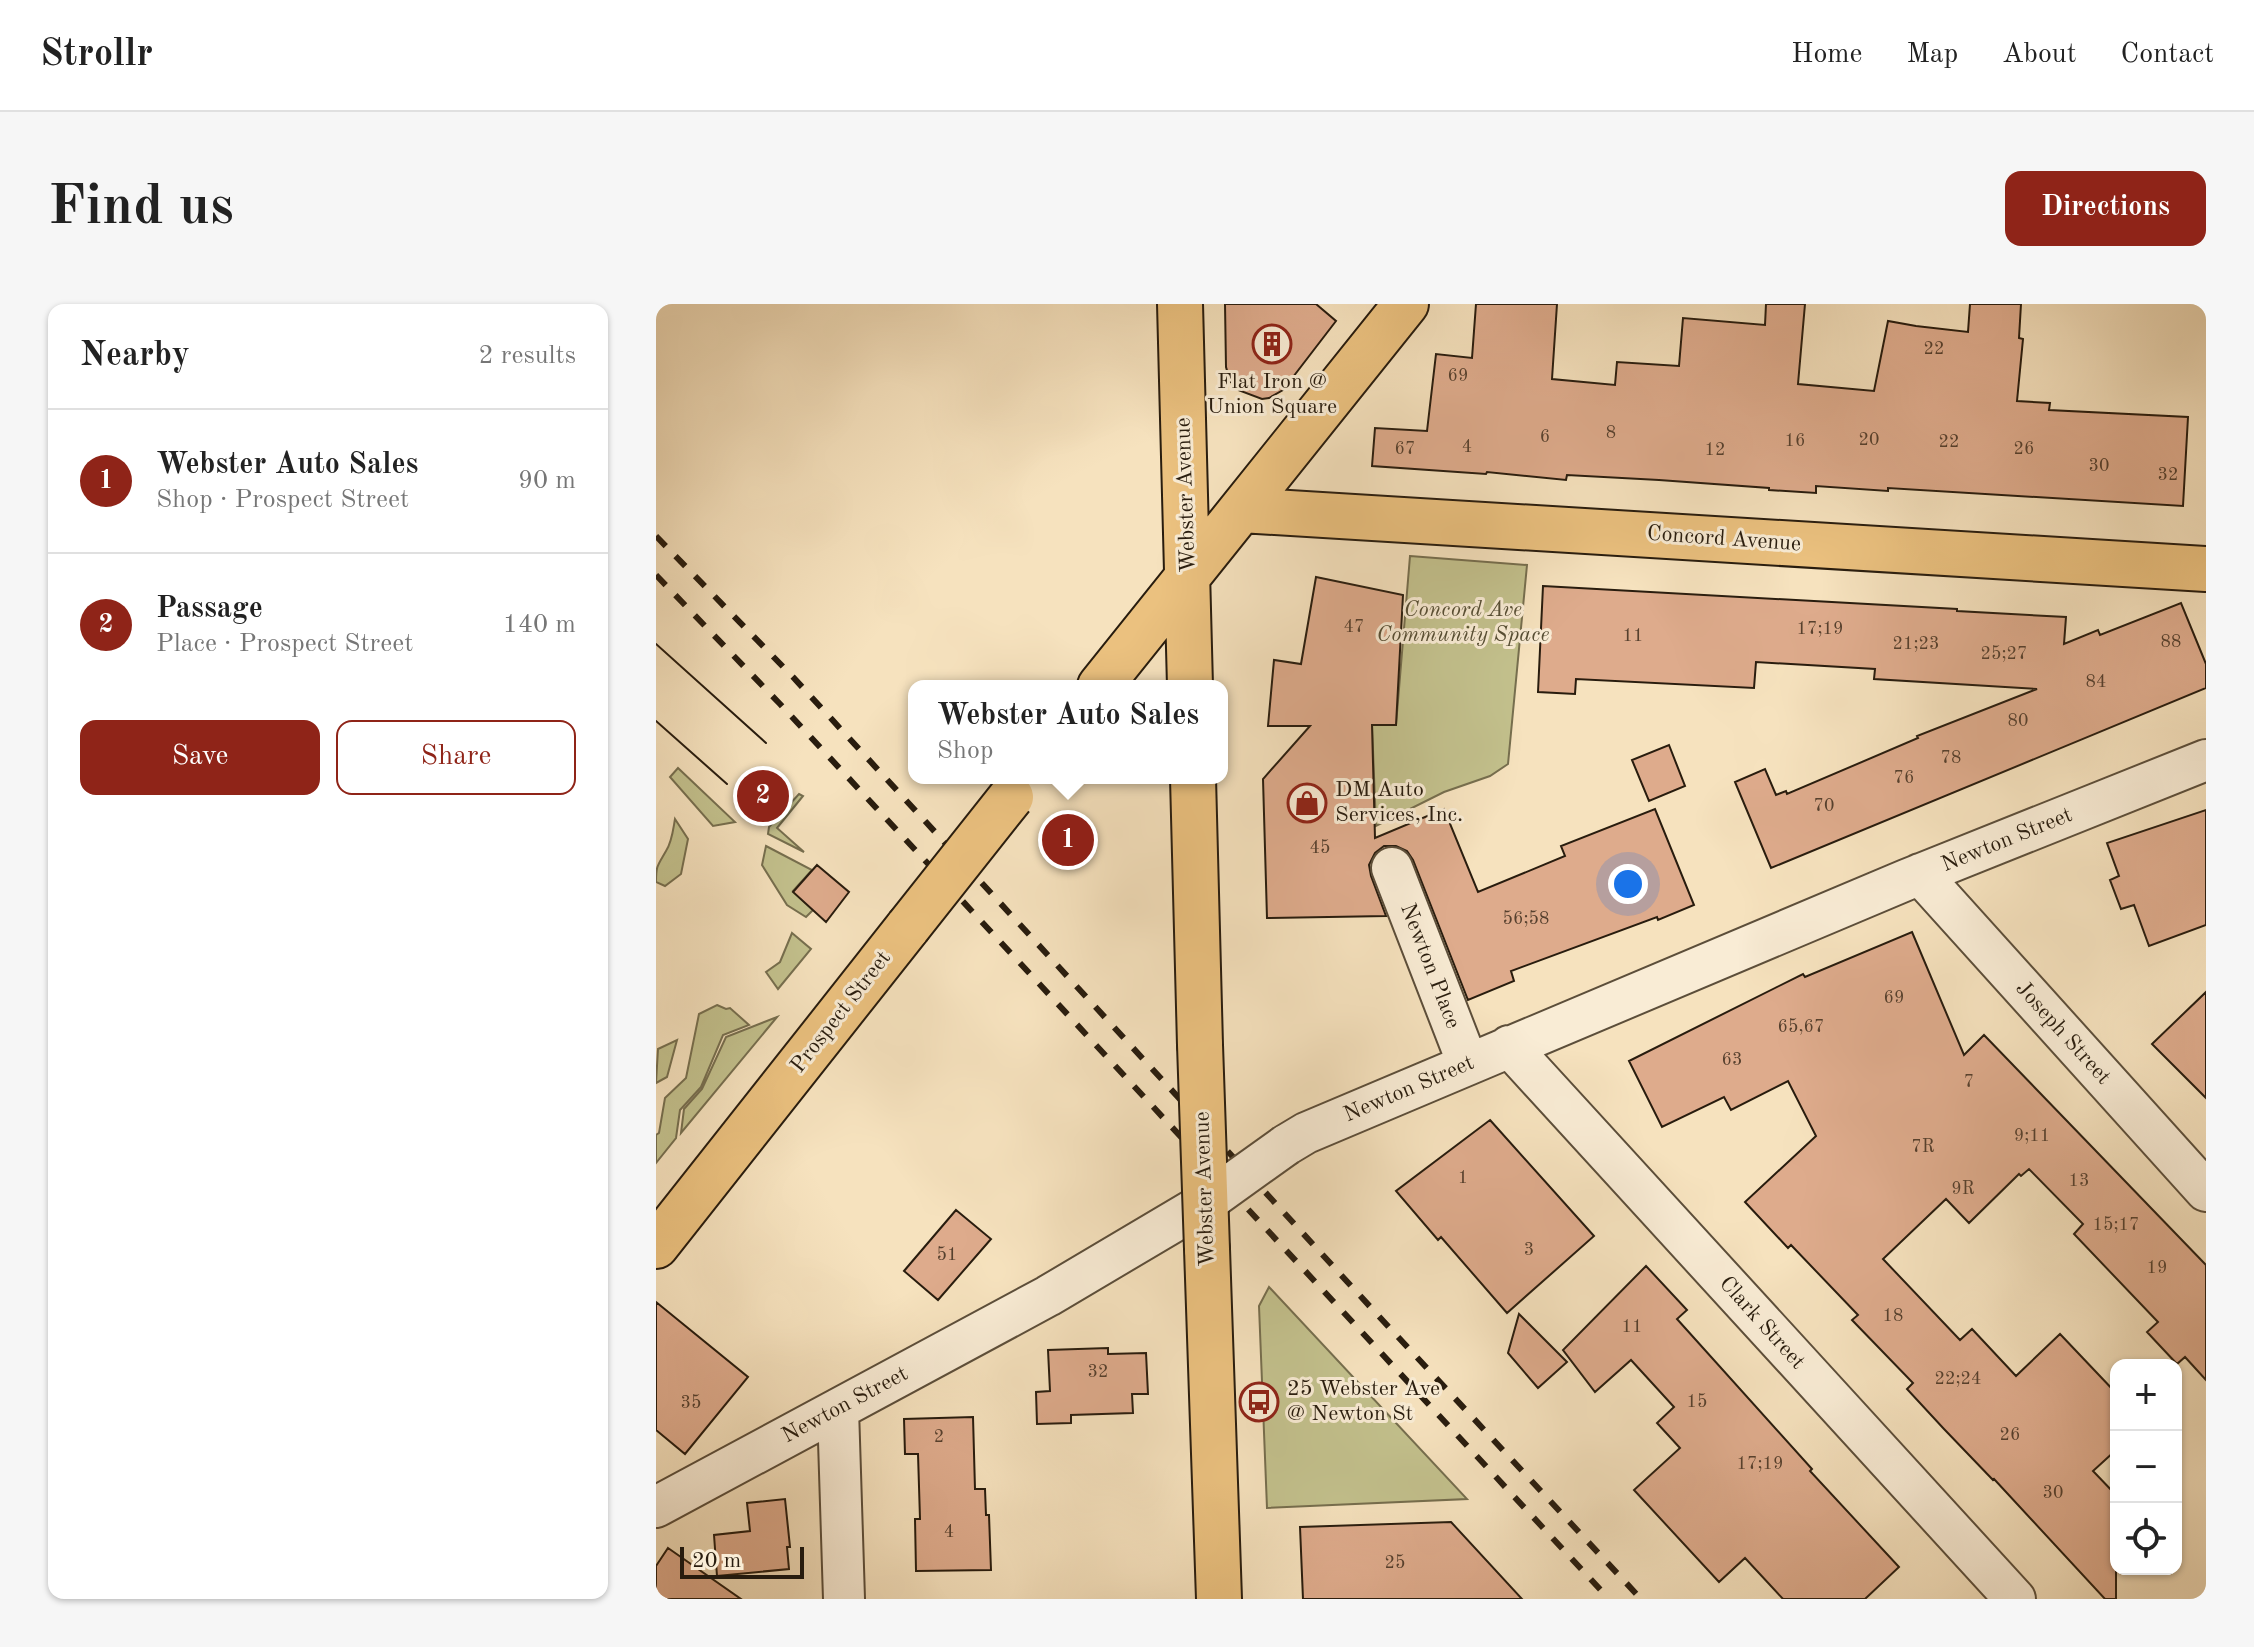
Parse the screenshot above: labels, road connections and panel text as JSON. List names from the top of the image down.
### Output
{
  "streets": {
    "main road": ["Webster Avenue", "Concord Avenue", "Prospect Street"],
    "street": [
      "Newton Street",
      "Newton Place",
      "Joseph Street",
      "Clark Street"
    ]
  },
  "crossings": [
    ["Webster Avenue", "Newton Street"],
    ["Newton Street", "Newton Place"],
    ["Newton Street", "Joseph Street"],
    ["Newton Street", "Clark Street"]
  ],
  "parks": ["Concord Ave Community Space"],
  "places": {
    "building": ["Flat Iron @ Union Square"],
    "shop": ["DM Auto Services, Inc."],
    "bus stop": ["25 Webster Ave @ Newton St"]
  },
  "house_numbers": [
    "22",
    "69",
    "8",
    "6",
    "20",
    "16",
    "22",
    "4",
    "67",
    "26",
    "12",
    "30",
    "32",
    "47",
    "17;19",
    "11",
    "88",
    "21;23",
    "25;27",
    "84",
    "80",
    "78",
    "76",
    "70",
    "45",
    "56;58",
    "69",
    "65,67",
    "63",
    "7",
    "9;11",
    "7R",
    "1",
    "13",
    "9R",
    "15;17",
    "3",
    "51",
    "19",
    "18",
    "11",
    "32",
    "22;24",
    "15",
    "35",
    "26",
    "2",
    "17;19",
    "30",
    "4",
    "25"
  ],
  "scale_bar": "20 m",
  "page": {
    "header": "Strollr",
    "nav": [
      "Home",
      "Map",
      "About",
      "Contact"
    ],
    "buttons": [
      "Directions",
      ["Save", "Share"]
    ],
    "title": "Find us",
    "heading": ["Nearby", "2 results"],
    "list": [
      {
        "mark": "1",
        "name": "Webster Auto Sales",
        "note": "Shop · Prospect Street",
        "value": "90 m"
      },
      {
        "mark": "2",
        "name": "Passage",
        "note": "Place · Prospect Street",
        "value": "140 m"
      }
    ],
    "popup": ["Webster Auto Sales", "Shop"],
    "pins": ["2", "1"],
    "map_buttons": ["+", "−"],
    "scale": "20 m"
  }
}
